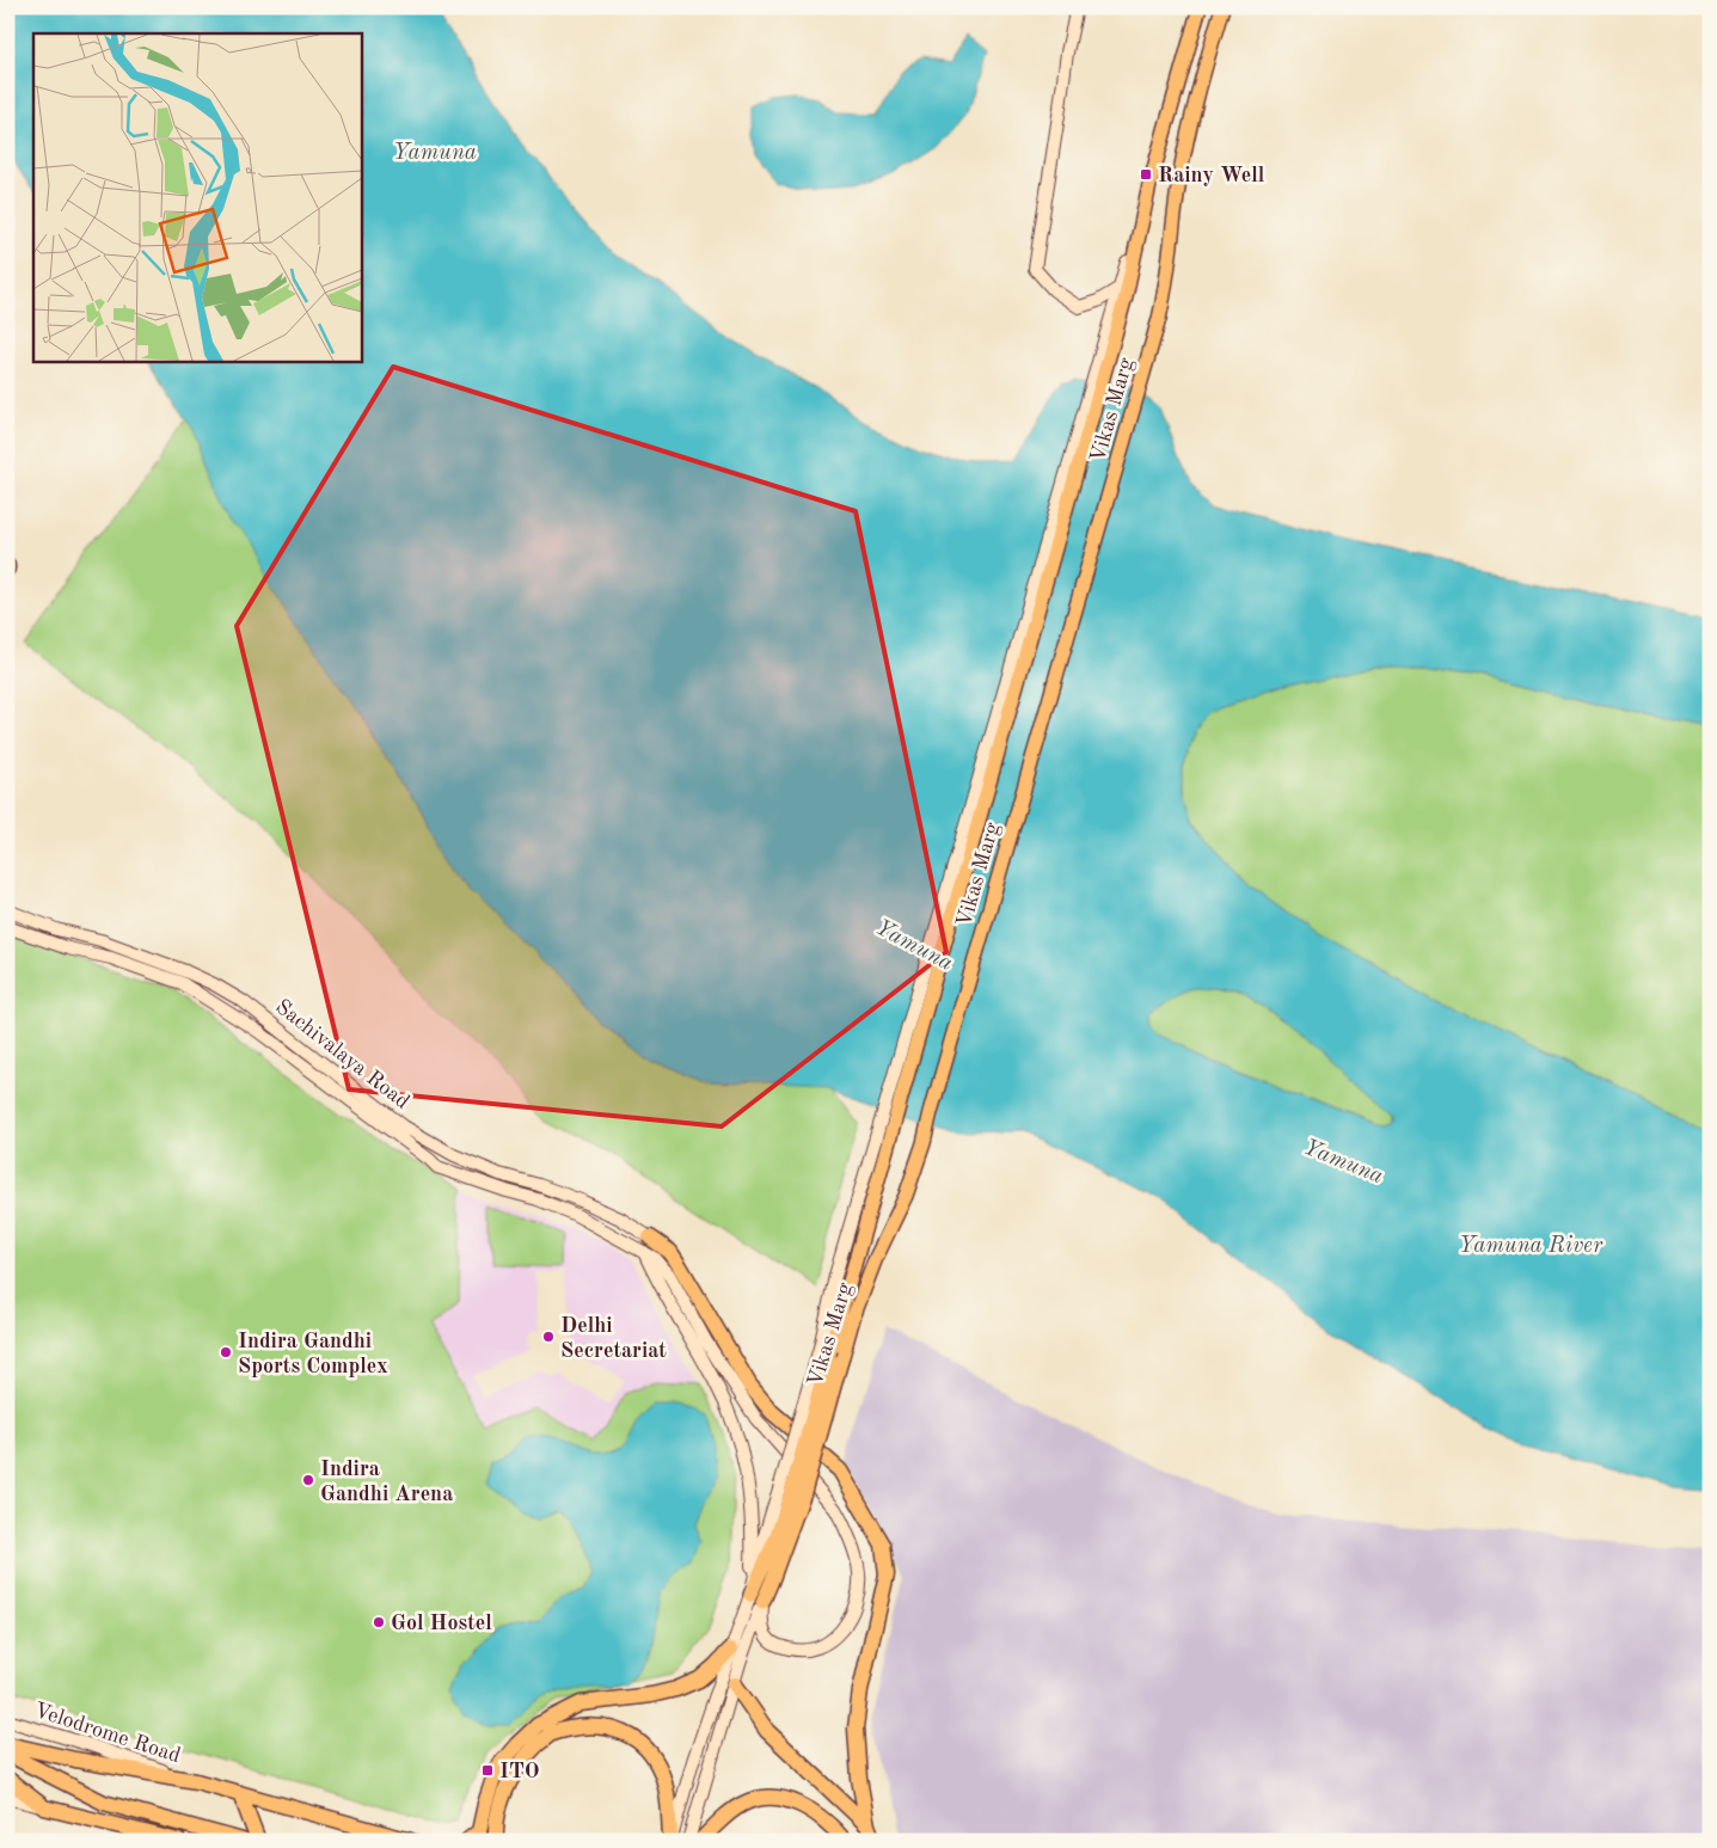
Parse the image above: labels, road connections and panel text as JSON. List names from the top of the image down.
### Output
{
  "streets": {
    "main road": ["Vikas Marg", "Sachivalaya Road", "Velodrome Road"]
  },
  "water": ["Yamuna", "Yamuna River"],
  "places": {
    "transit": ["Rainy Well", "ITO"],
    "other": [
      "Delhi Secretariat",
      "Indira Gandhi Sports Complex",
      "Indira Gandhi Arena",
      "Gol Hostel"
    ]
  }
}
